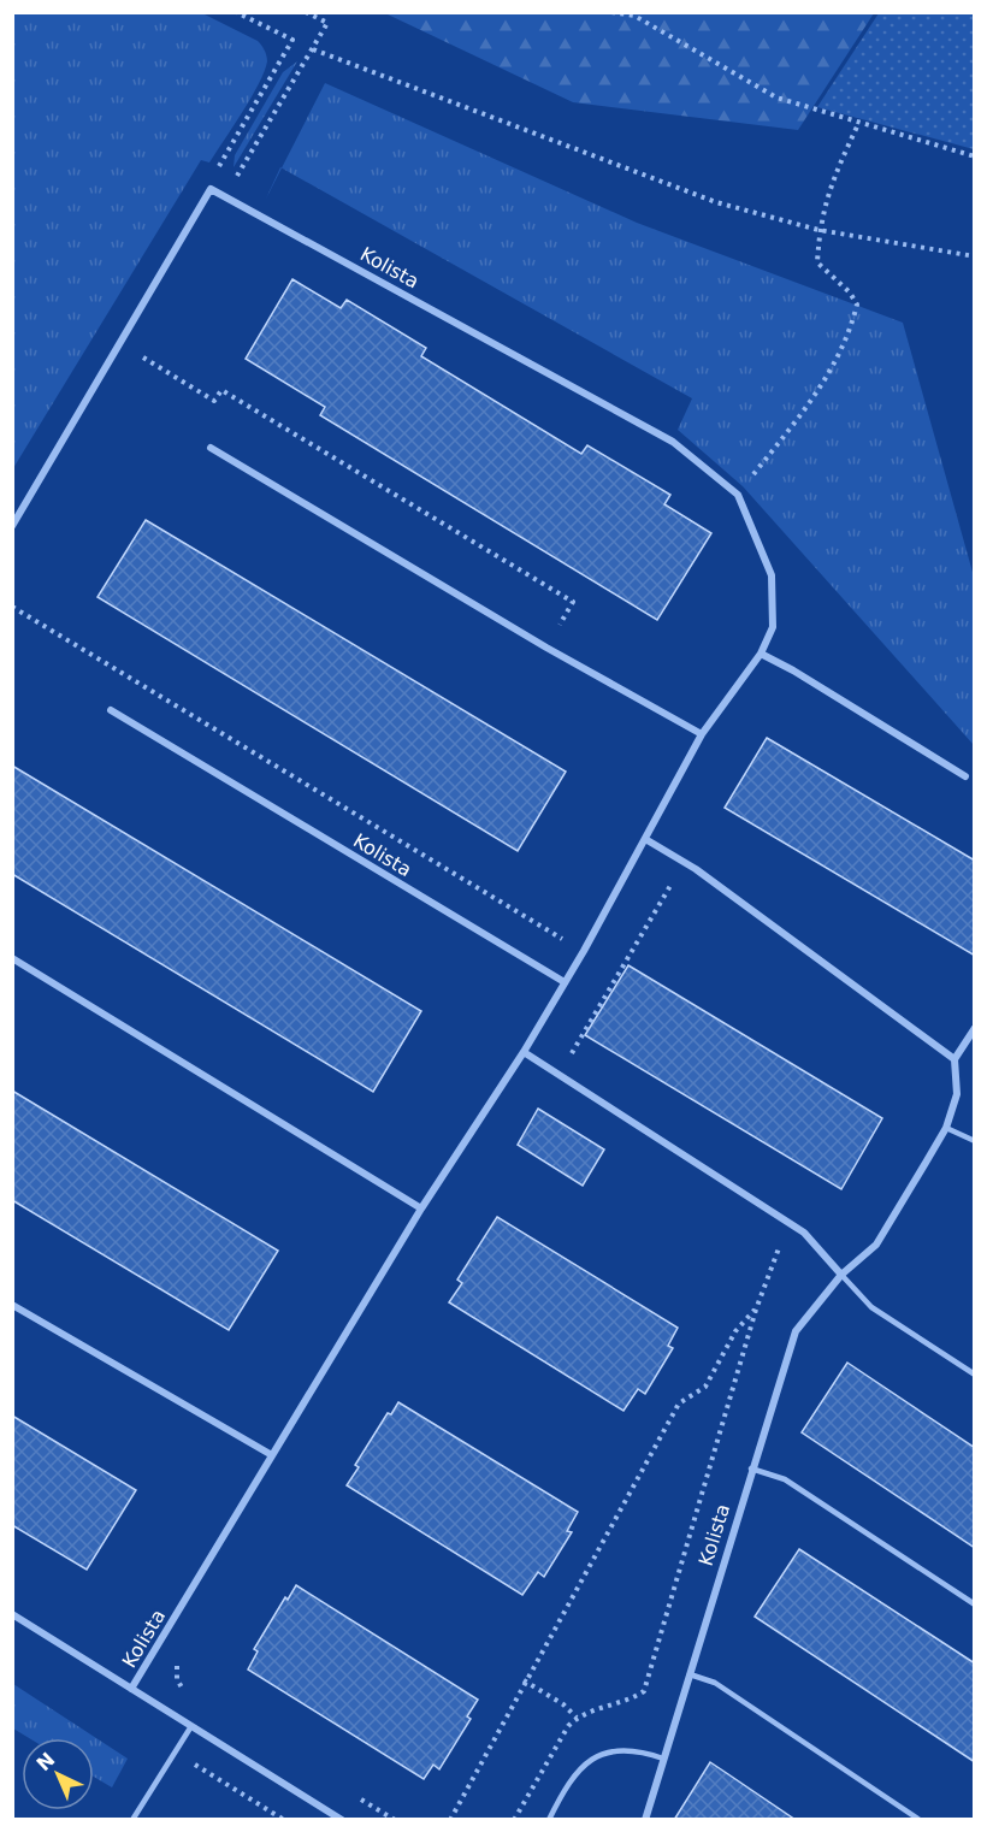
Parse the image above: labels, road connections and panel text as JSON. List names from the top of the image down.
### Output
{
  "streets": {
    "street": ["Kolista"]
  },
  "north": "top left"
}
